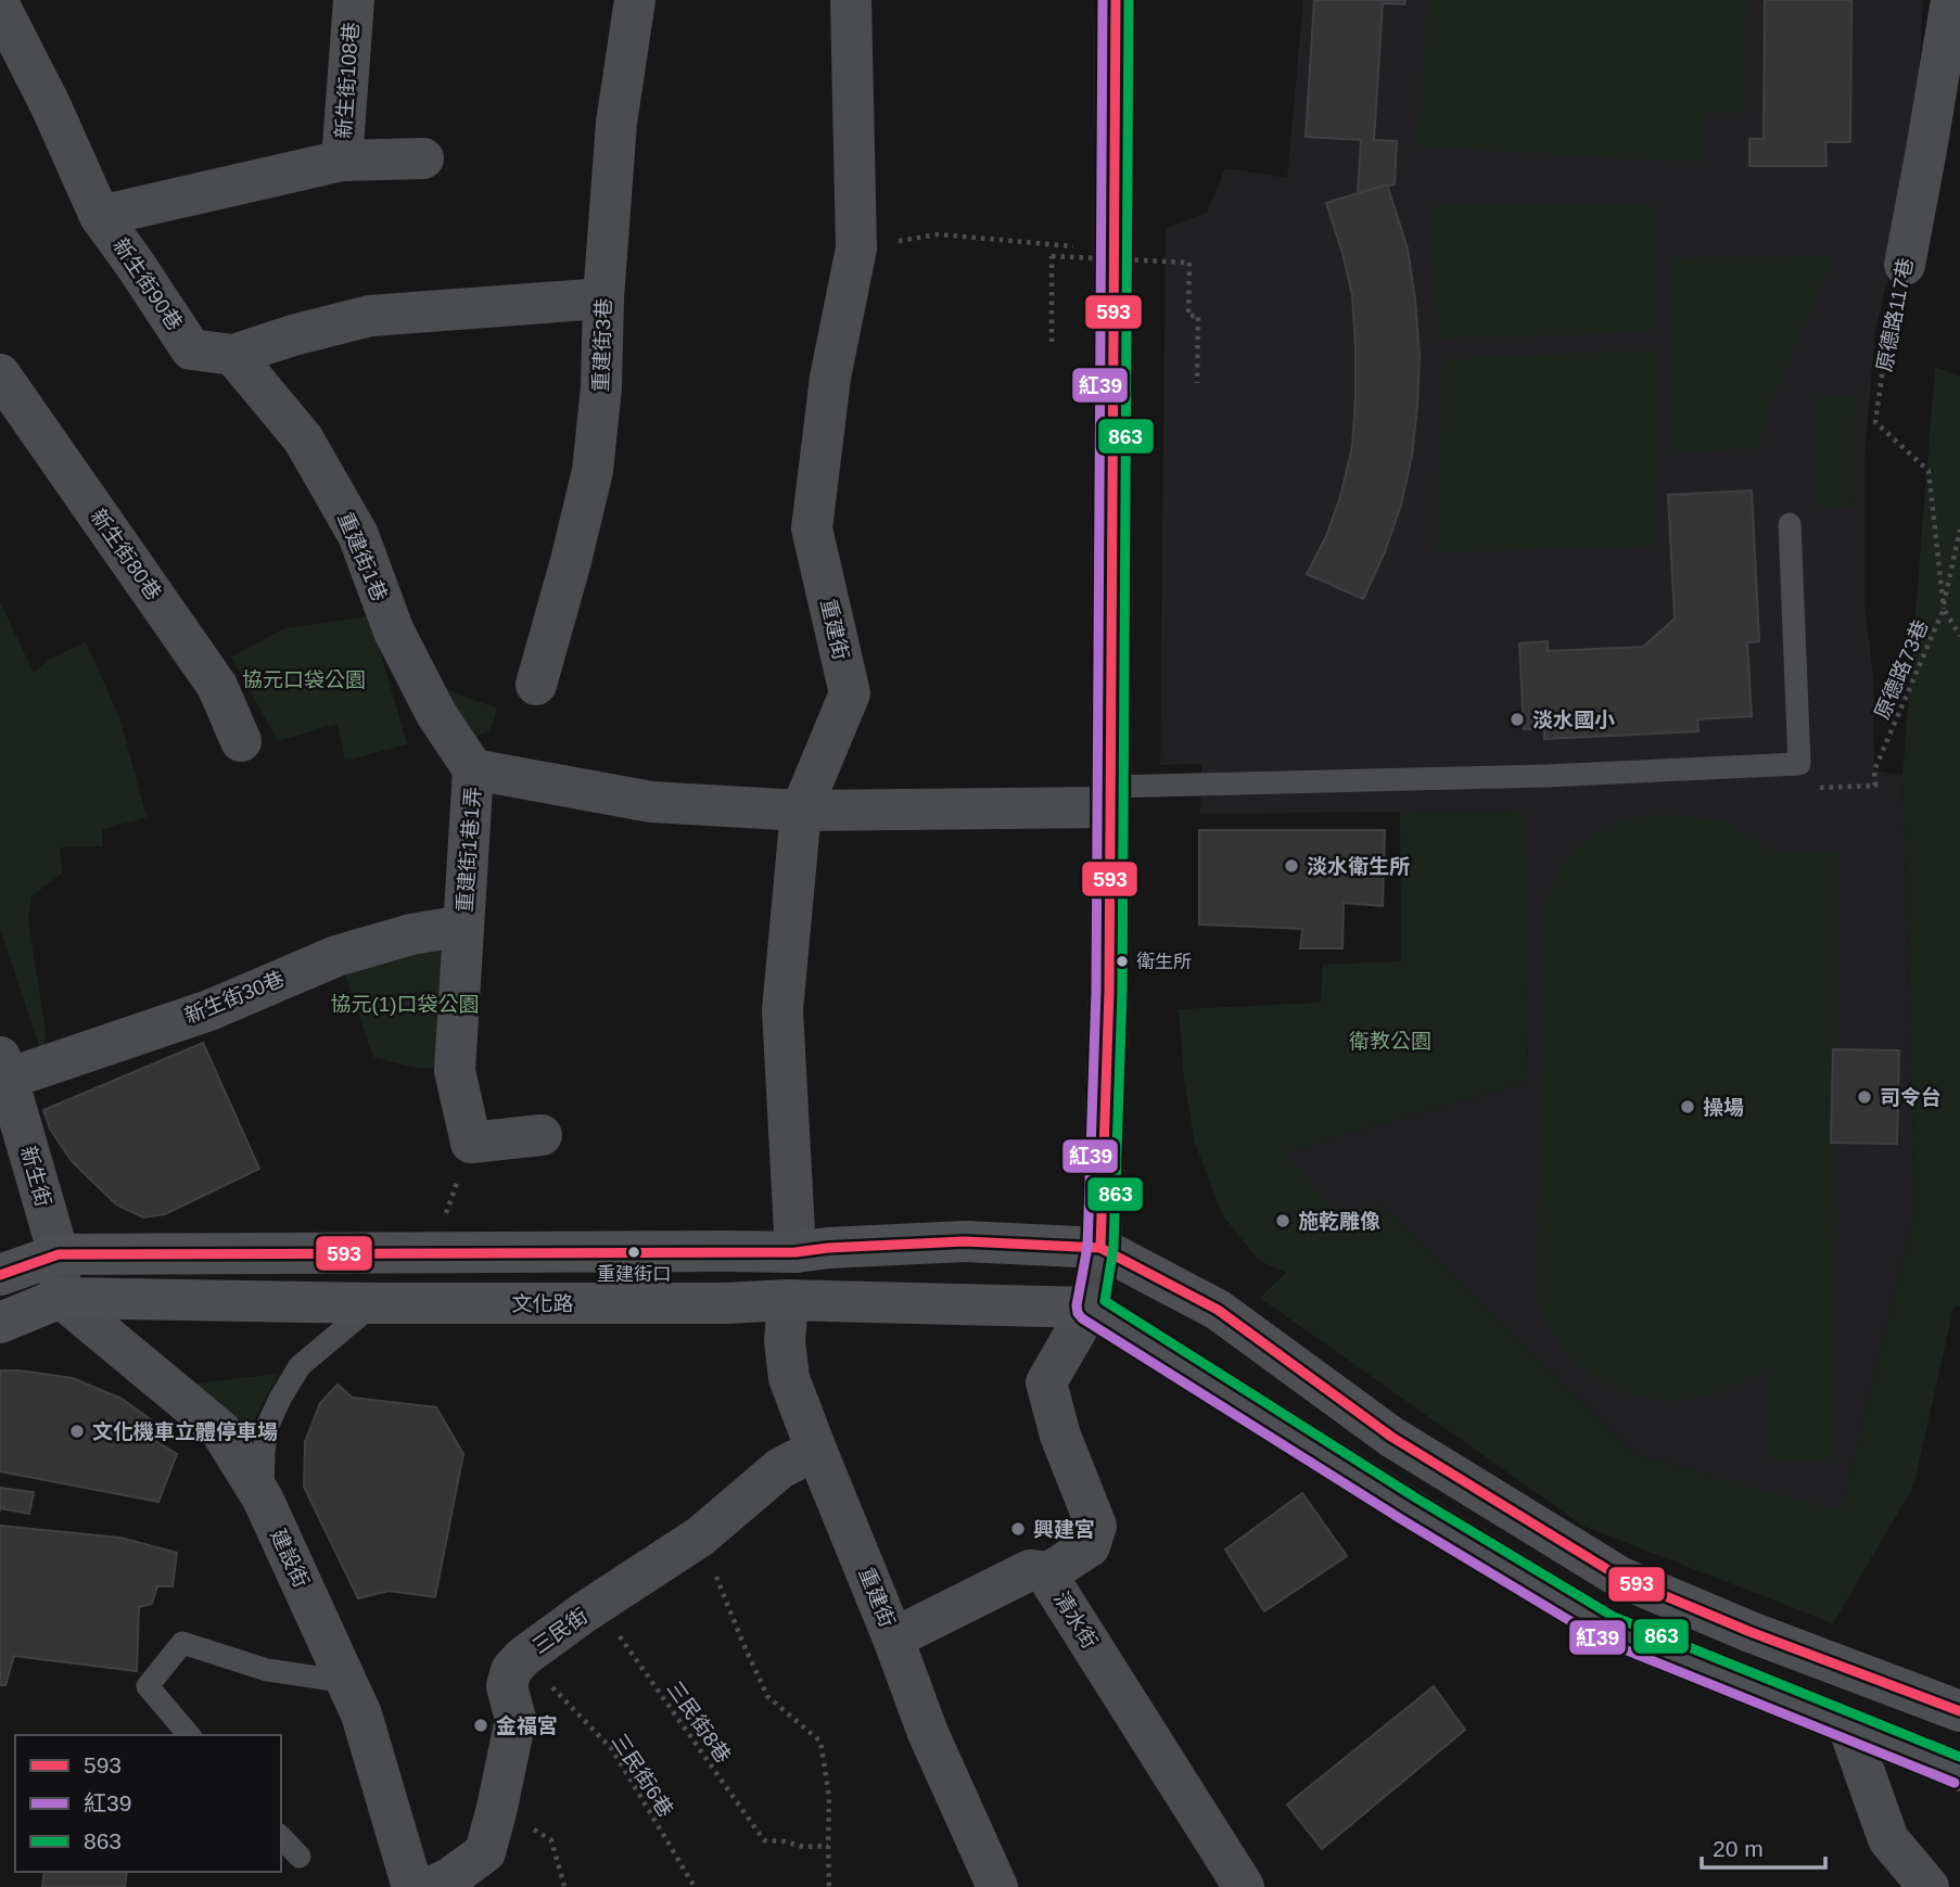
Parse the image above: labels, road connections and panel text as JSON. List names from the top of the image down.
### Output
{
  "streets": {
    "main road": ["文化路"],
    "street": [
      "新生街108巷",
      "新生街90巷",
      "原德路117巷",
      "重建街3巷",
      "新生街80巷",
      "重建街1巷",
      "重建街",
      "重建街1巷1弄",
      "新生街30巷",
      "新生街",
      "建設街",
      "清水街",
      "三民街"
    ],
    "path": ["原德路73巷", "三民街8巷", "三民街6巷"]
  },
  "crossings": [
    ["新生街90巷", "重建街3巷"],
    ["新生街90巷", "重建街1巷"],
    ["原德路117巷", "原德路73巷"],
    ["重建街1巷", "重建街1巷1弄"],
    ["重建街", "重建街1巷1弄"],
    ["重建街", "文化路"],
    ["重建街", "三民街"],
    ["重建街1巷1弄", "新生街30巷"],
    ["新生街30巷", "新生街"],
    ["新生街", "文化路"],
    ["新生街", "建設街"],
    ["文化路", "建設街"],
    ["文化路", "清水街"],
    ["三民街", "三民街8巷"],
    ["三民街", "三民街6巷"]
  ],
  "parks": ["協元口袋公園", "協元(1)口袋公園", "衛教公園"],
  "places": [
    "淡水國小",
    "淡水衛生所",
    "衛生所",
    "司令台",
    "操場",
    "施乾雕像",
    "重建街口",
    "文化機車立體停車場",
    "興建宮",
    "金福宮"
  ],
  "lines": ["transit line 593", "transit line 紅39", "transit line 863"],
  "legend": ["593", "紅39", "863"],
  "scale_bar": "20 m"
}
